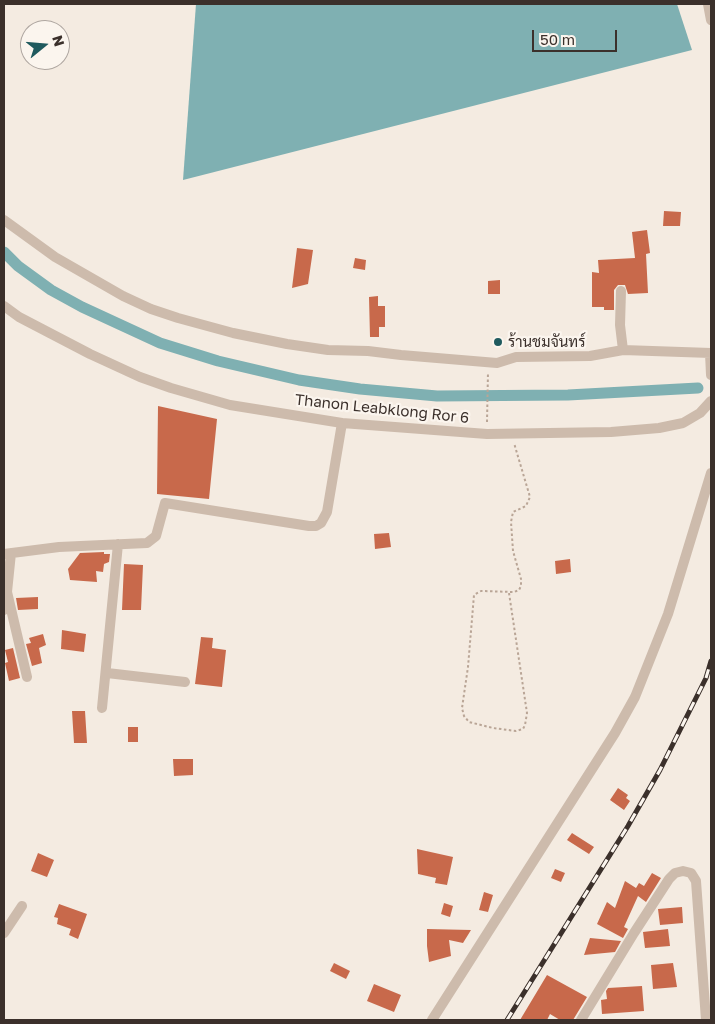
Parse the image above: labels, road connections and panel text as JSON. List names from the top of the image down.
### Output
{
  "streets": {
    "street": ["Thanon Leabklong Ror 6"]
  },
  "places": ["ร้านชมจันทร์"],
  "scale_bar": "50 m",
  "north": "right"
}
